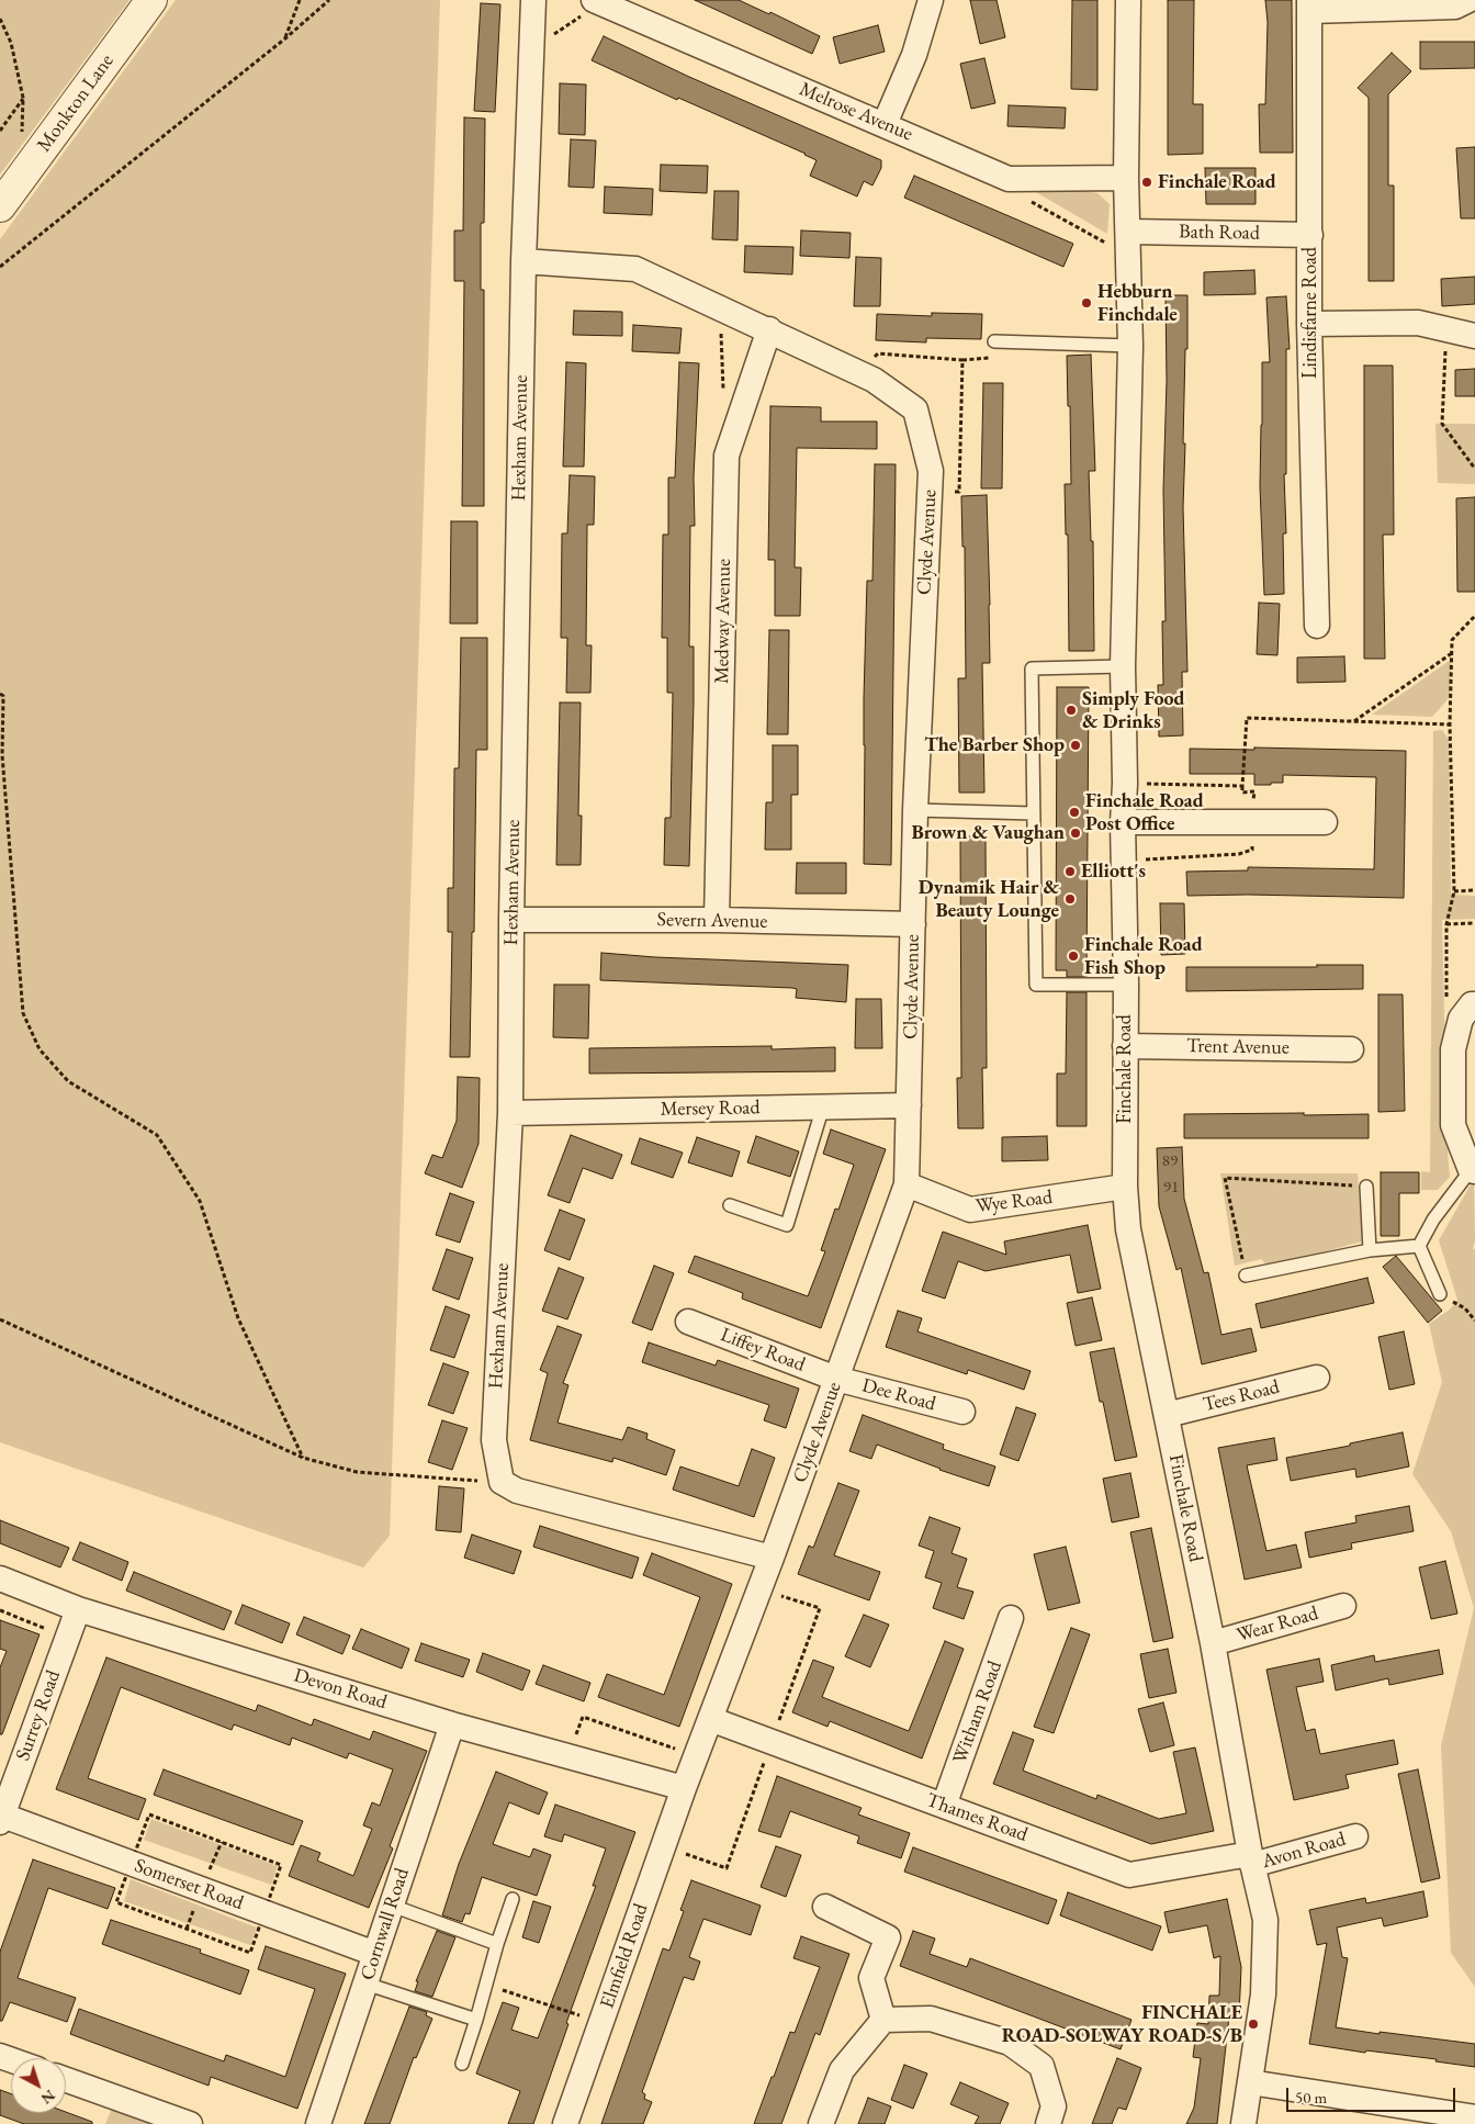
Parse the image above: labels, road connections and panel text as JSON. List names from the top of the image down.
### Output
{
  "streets": {
    "street": [
      "Monkton Lane",
      "Melrose Avenue",
      "Bath Road",
      "Lindisfarne Road",
      "Hexham Avenue",
      "Clyde Avenue",
      "Medway Avenue",
      "Severn Avenue",
      "Trent Avenue",
      "Finchale Road",
      "Mersey Road",
      "Wye Road",
      "Liffey Road",
      "Dee Road",
      "Tees Road",
      "Wear Road",
      "Devon Road",
      "Witham Road",
      "Surrey Road",
      "Thames Road",
      "Avon Road",
      "Somerset Road",
      "Cornwall Road",
      "Elmfield Road"
    ]
  },
  "crossings": [
    ["Melrose Avenue", "Finchale Road"],
    ["Bath Road", "Lindisfarne Road"],
    ["Bath Road", "Finchale Road"],
    ["Hexham Avenue", "Clyde Avenue"],
    ["Hexham Avenue", "Severn Avenue"],
    ["Hexham Avenue", "Mersey Road"],
    ["Clyde Avenue", "Medway Avenue"],
    ["Clyde Avenue", "Severn Avenue"],
    ["Clyde Avenue", "Mersey Road"],
    ["Clyde Avenue", "Wye Road"],
    ["Clyde Avenue", "Liffey Road"],
    ["Clyde Avenue", "Dee Road"],
    ["Clyde Avenue", "Devon Road"],
    ["Clyde Avenue", "Thames Road"],
    ["Clyde Avenue", "Elmfield Road"],
    ["Medway Avenue", "Severn Avenue"],
    ["Trent Avenue", "Finchale Road"],
    ["Finchale Road", "Wye Road"],
    ["Finchale Road", "Tees Road"],
    ["Finchale Road", "Wear Road"],
    ["Finchale Road", "Thames Road"],
    ["Finchale Road", "Avon Road"],
    ["Liffey Road", "Dee Road"],
    ["Devon Road", "Surrey Road"],
    ["Devon Road", "Cornwall Road"],
    ["Devon Road", "Elmfield Road"],
    ["Witham Road", "Thames Road"],
    ["Surrey Road", "Somerset Road"],
    ["Thames Road", "Avon Road"],
    ["Somerset Road", "Cornwall Road"]
  ],
  "places": [
    "Finchale Road",
    "Hebburn Finchdale",
    "Simply Food & Drinks",
    "The Barber Shop",
    "Finchale Road Post Office",
    "Brown & Vaughan",
    "Elliott's",
    "Dynamik Hair & Beauty Lounge",
    "Finchale Road Fish Shop",
    "FINCHALE ROAD-SOLWAY ROAD-S/B"
  ],
  "house_numbers": ["89", "91"],
  "scale_bar": "50 m",
  "north": "bottom right"
}
